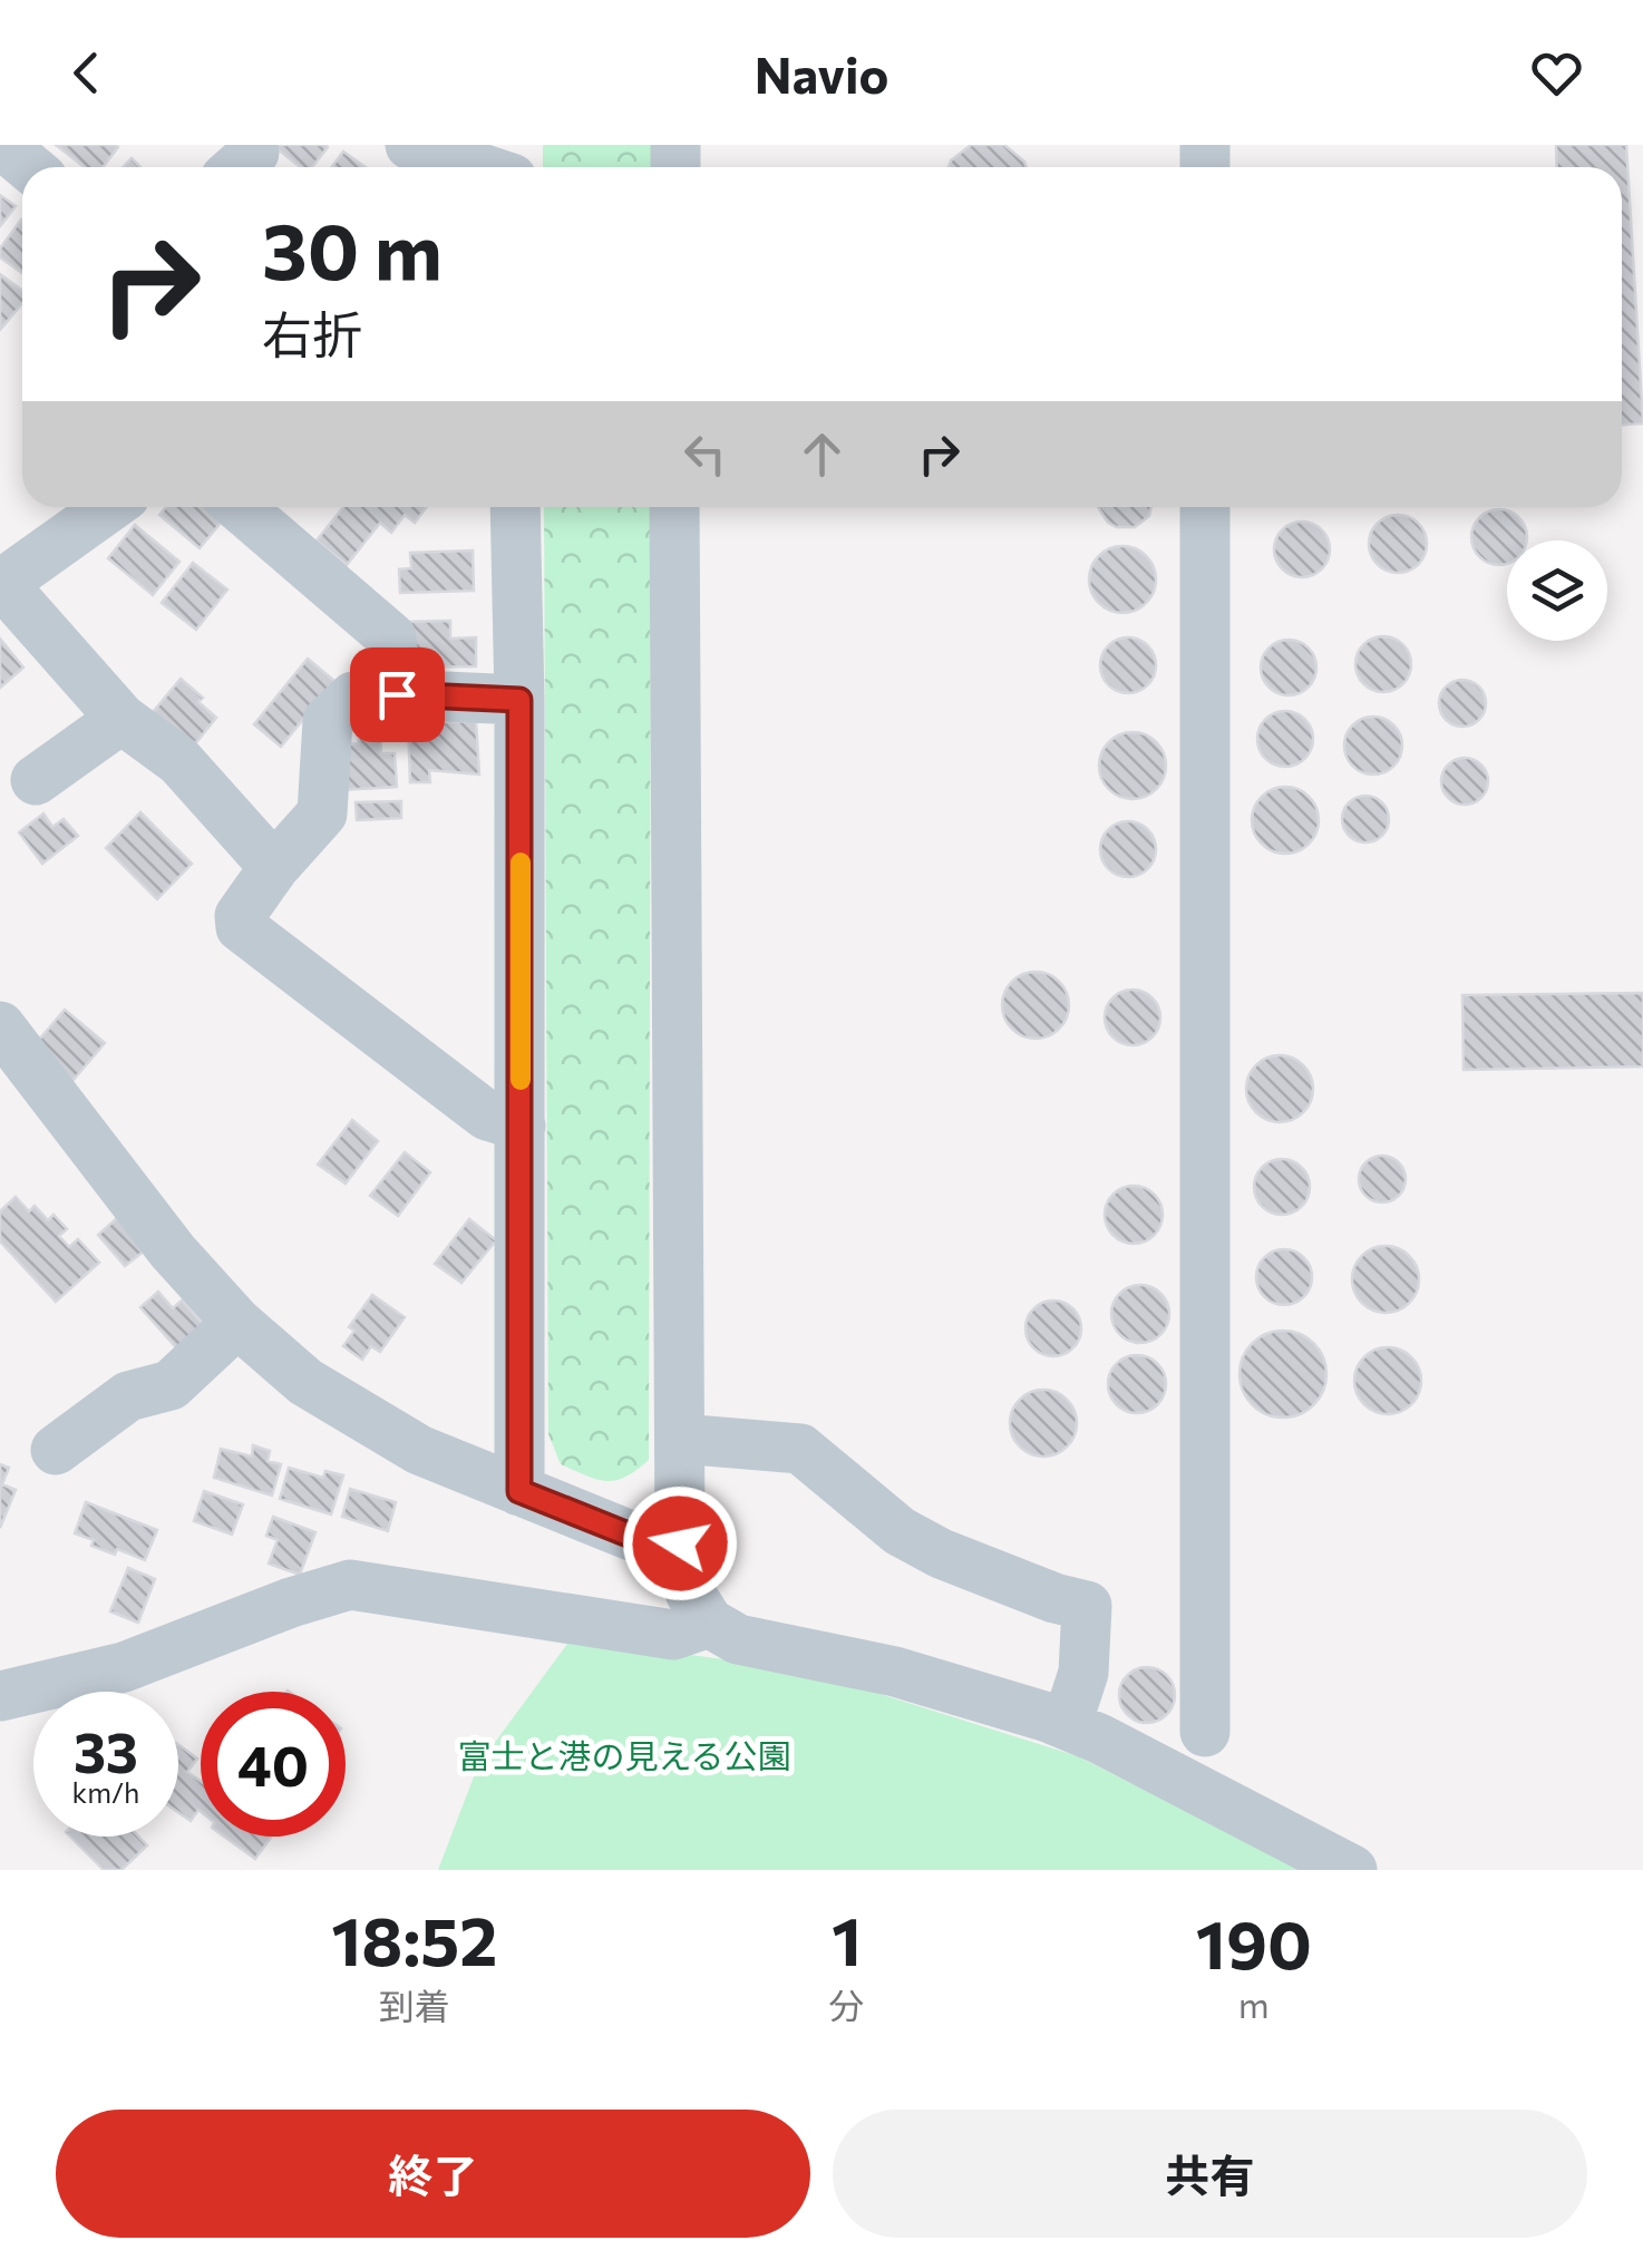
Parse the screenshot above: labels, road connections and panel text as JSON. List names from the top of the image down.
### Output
{
  "parks": ["富士と港の見える公園"],
  "page": {
    "header": "Navio",
    "turn": ["30 m", "右折"],
    "speed": "33 km/h",
    "limit": "40",
    "eta": [
      "18:52",
      "到着",
      "1",
      "分",
      "190",
      "m"
    ],
    "buttons": ["終了", "共有"]
  }
}
